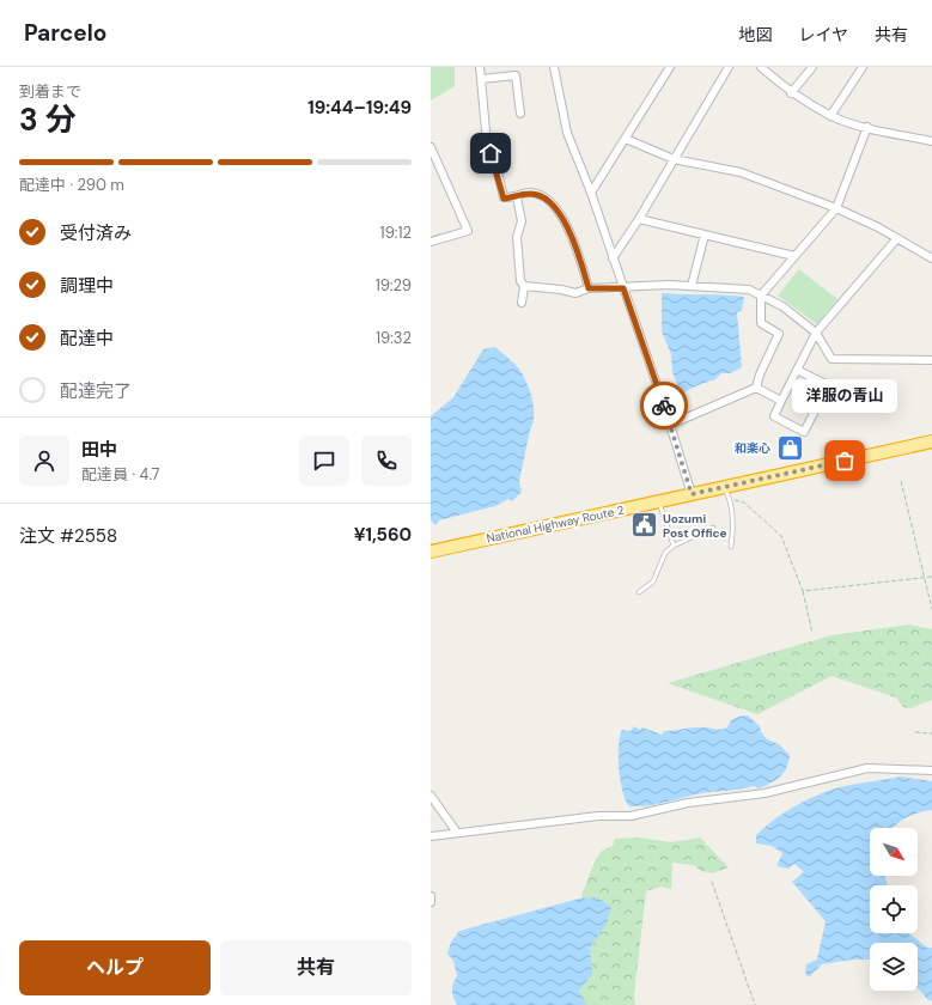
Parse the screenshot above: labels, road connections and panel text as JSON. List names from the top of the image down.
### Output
{
  "streets": {
    "highway": ["National Highway Route 2"]
  },
  "places": {
    "shop": ["和楽心"],
    "other": ["洋服の青山"],
    "public building": ["Uozumi Post Office"]
  },
  "north": "bottom right",
  "page": {
    "header": "Parcelo",
    "nav": ["地図", "レイヤ", "共有"],
    "heading": ["3 分", "到着まで", "19:44–19:49"],
    "panel": [
      "田中",
      "配達員 · 4.7",
      "注文 #2558",
      "¥1,560"
    ],
    "bar": "配達中 · 290 m",
    "list": [
      ["受付済み", "19:12"],
      ["調理中", "19:29"],
      ["配達中", "19:32"],
      "配達完了"
    ],
    "bubble": "洋服の青山",
    "buttons": ["ヘルプ", "共有"]
  }
}
